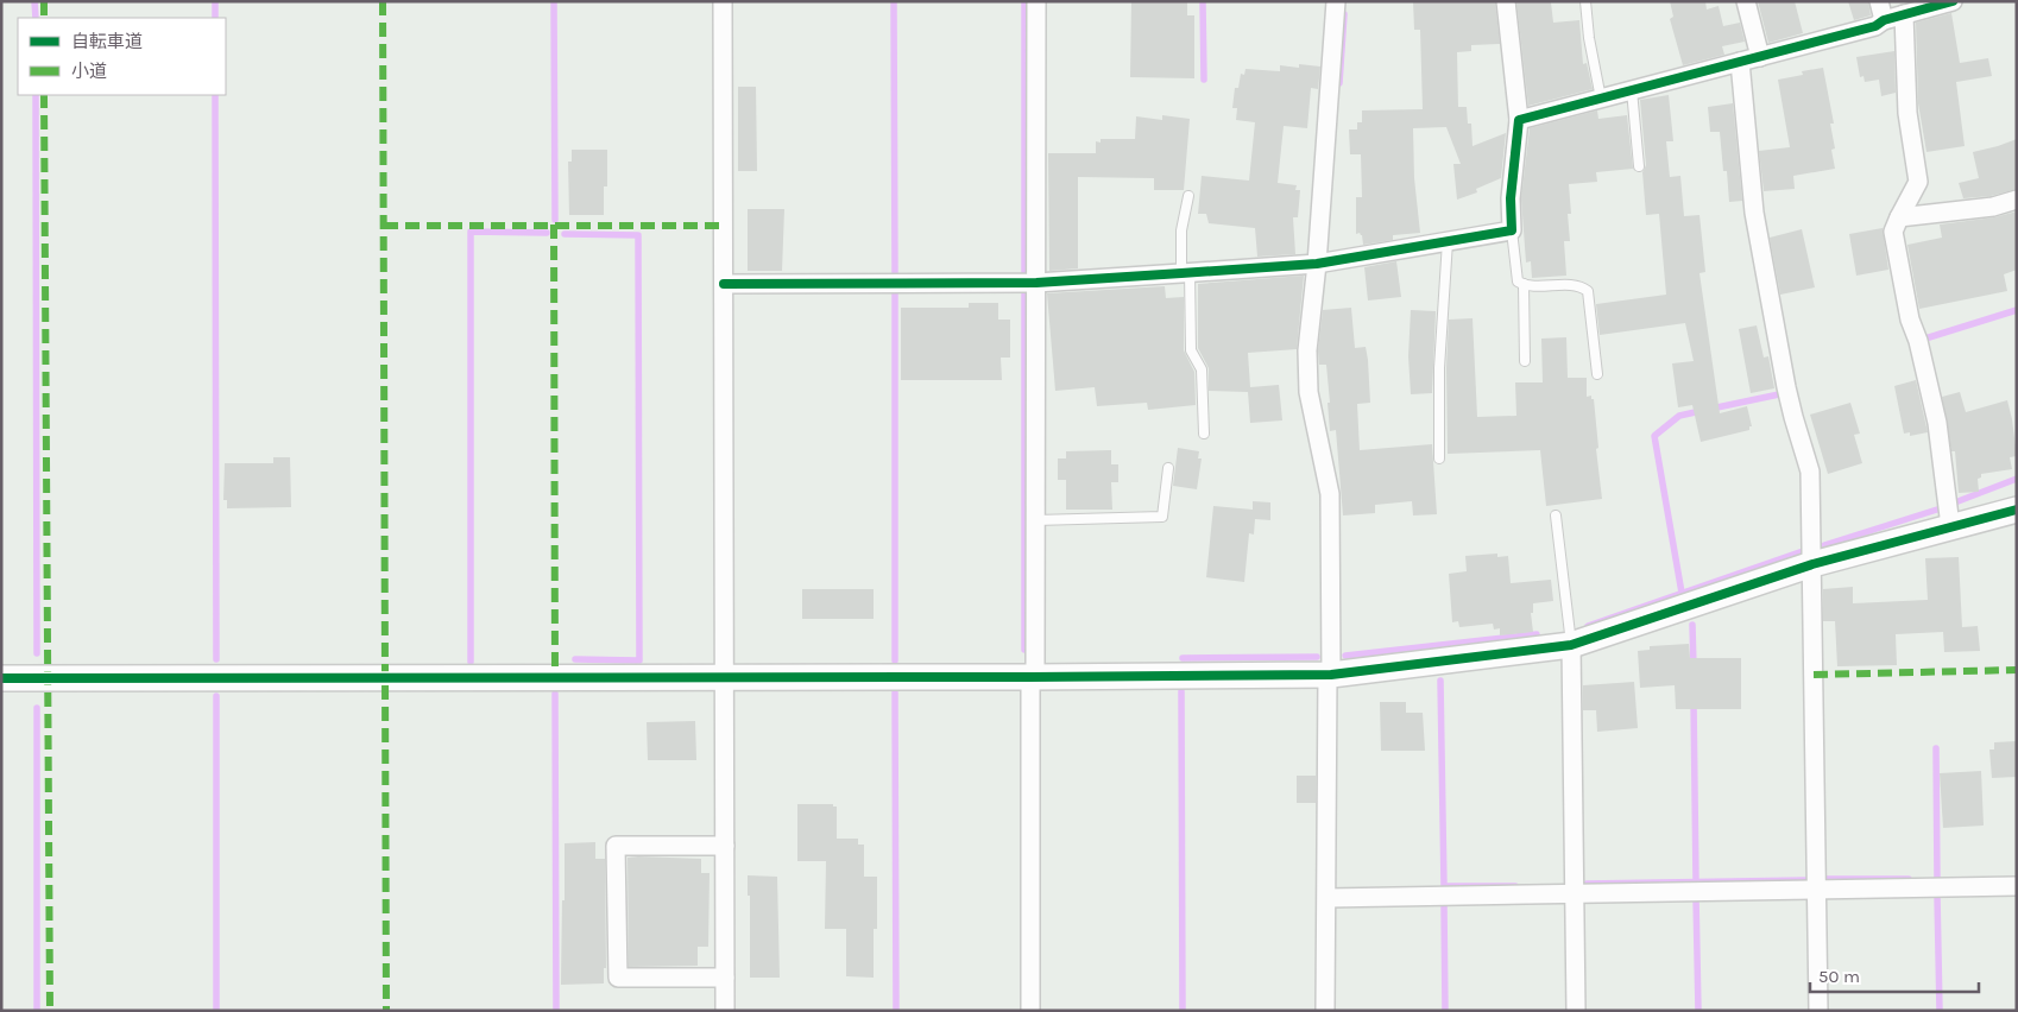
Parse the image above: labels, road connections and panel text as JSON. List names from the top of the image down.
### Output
{
  "legend": ["自転車道", "小道"],
  "scale_bar": "50 m"
}
